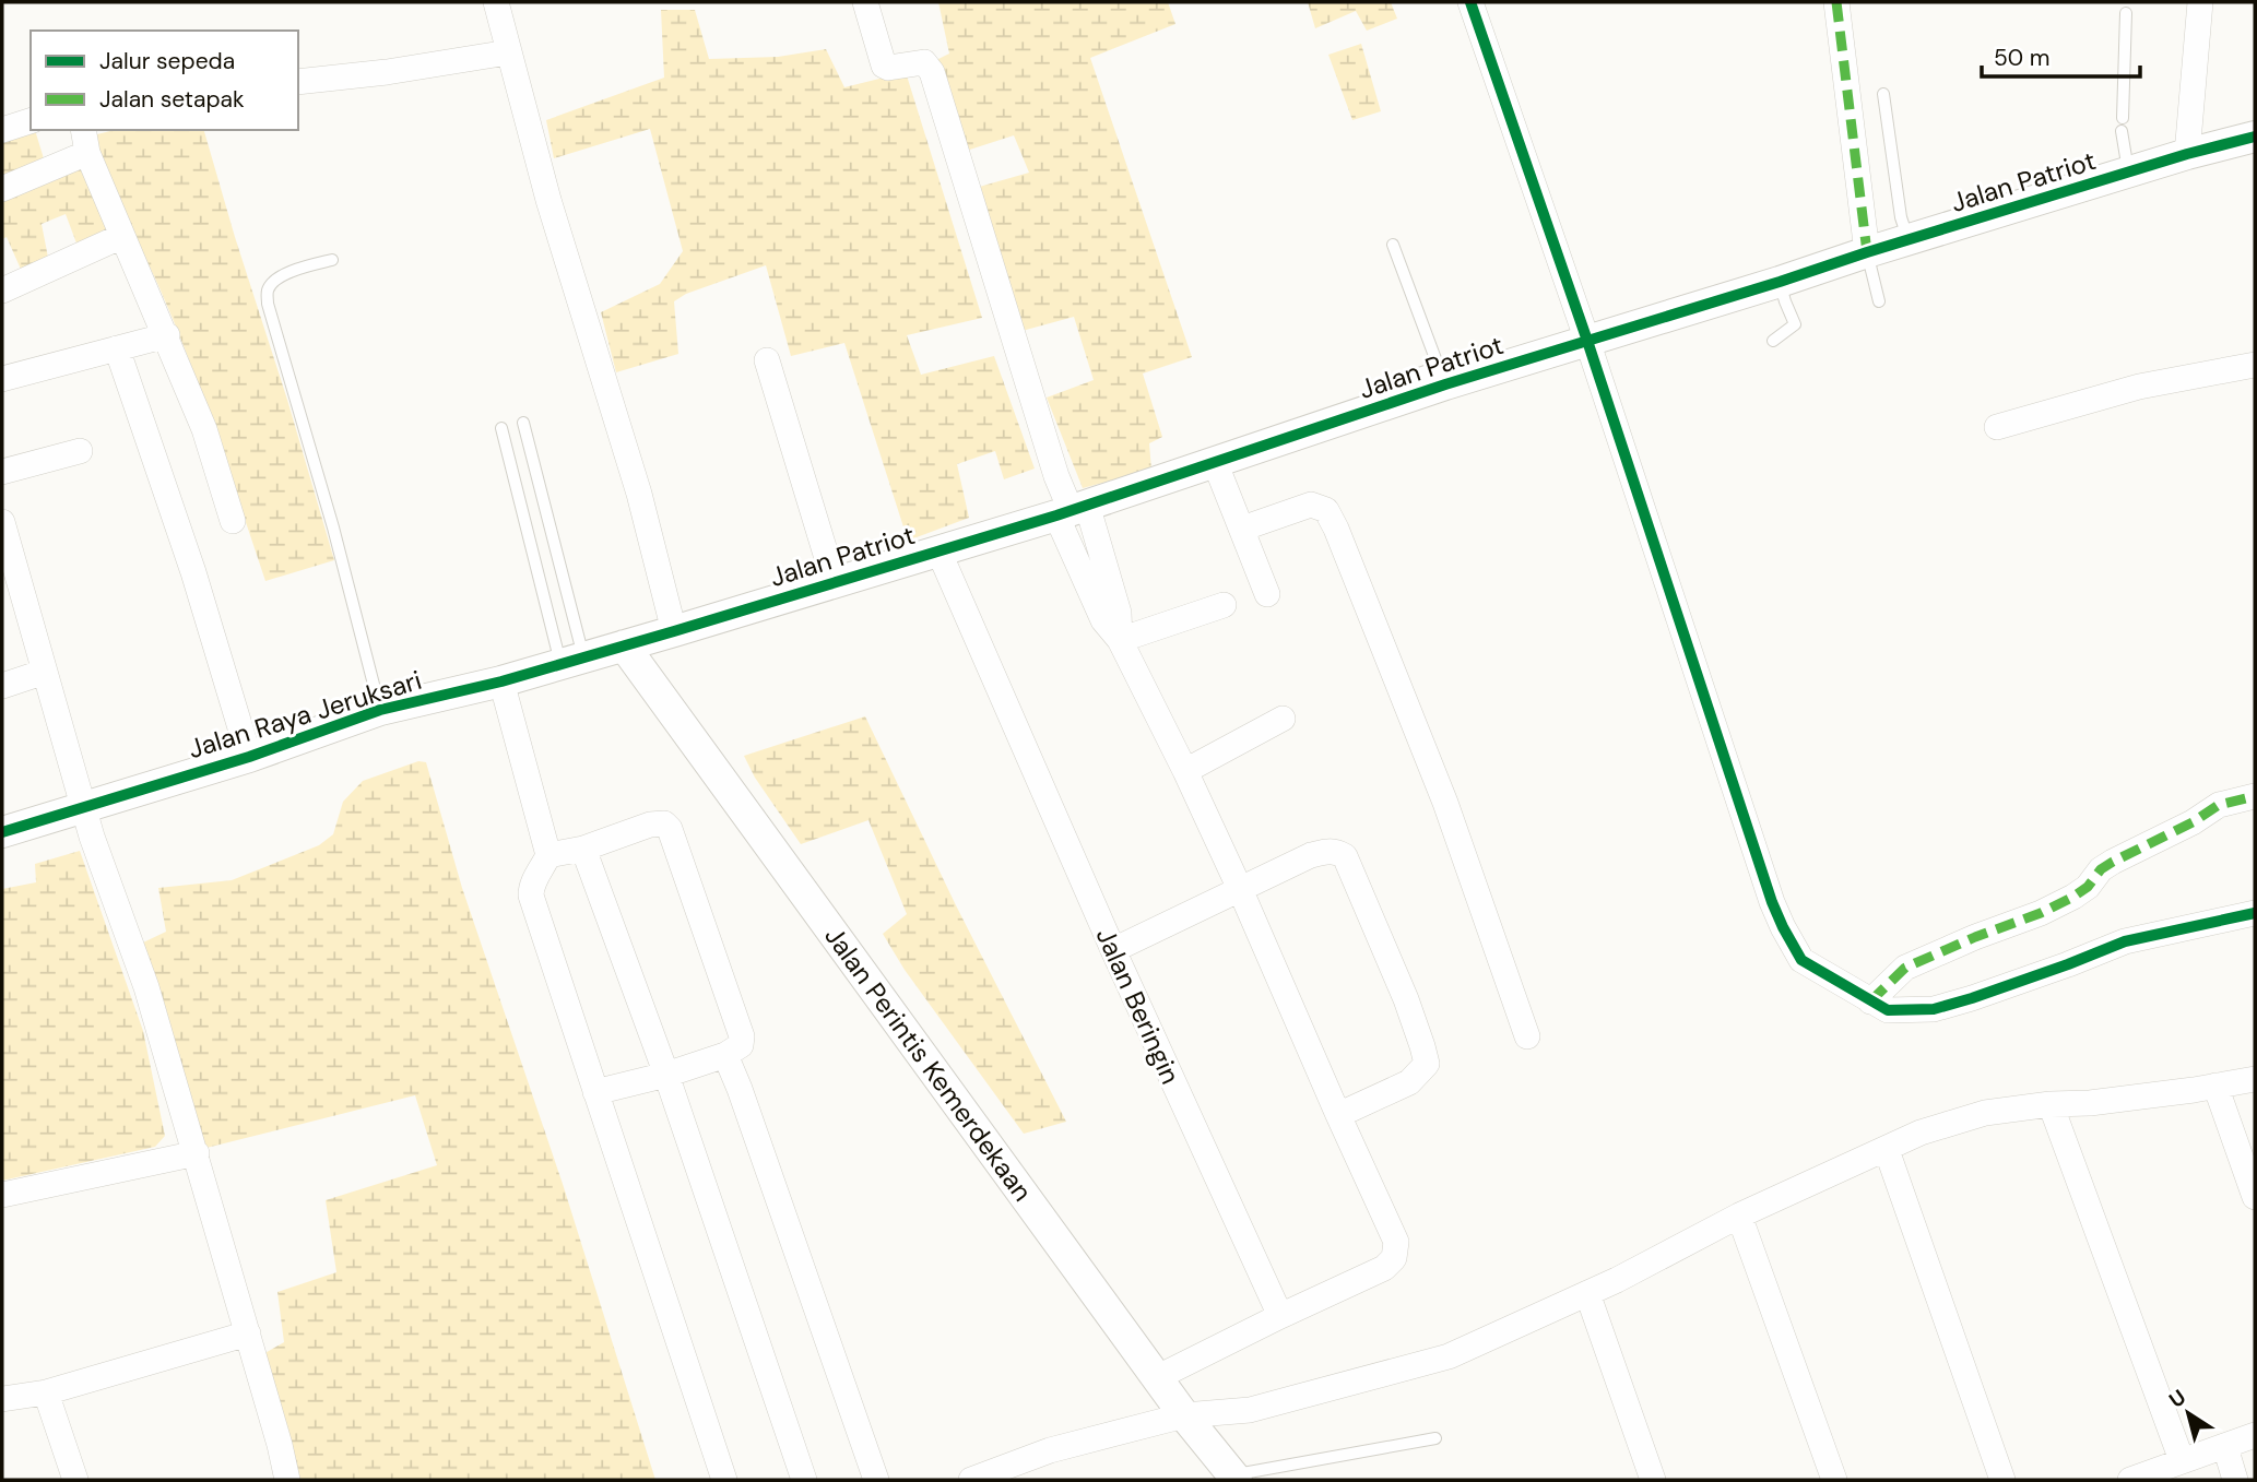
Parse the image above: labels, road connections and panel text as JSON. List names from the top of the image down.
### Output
{
  "streets": {
    "street": [
      "Jalan Patriot",
      "Jalan Raya Jeruksari",
      "Jalan Beringin",
      "Jalan Perintis Kemerdekaan"
    ]
  },
  "crossings": [
    ["Jalan Patriot", "Jalan Raya Jeruksari"],
    ["Jalan Patriot", "Jalan Beringin"],
    ["Jalan Patriot", "Jalan Perintis Kemerdekaan"],
    ["Jalan Raya Jeruksari", "Jalan Perintis Kemerdekaan"]
  ],
  "legend": ["Jalur sepeda", "Jalan setapak"],
  "scale_bar": "50 m",
  "north": "top left"
}
